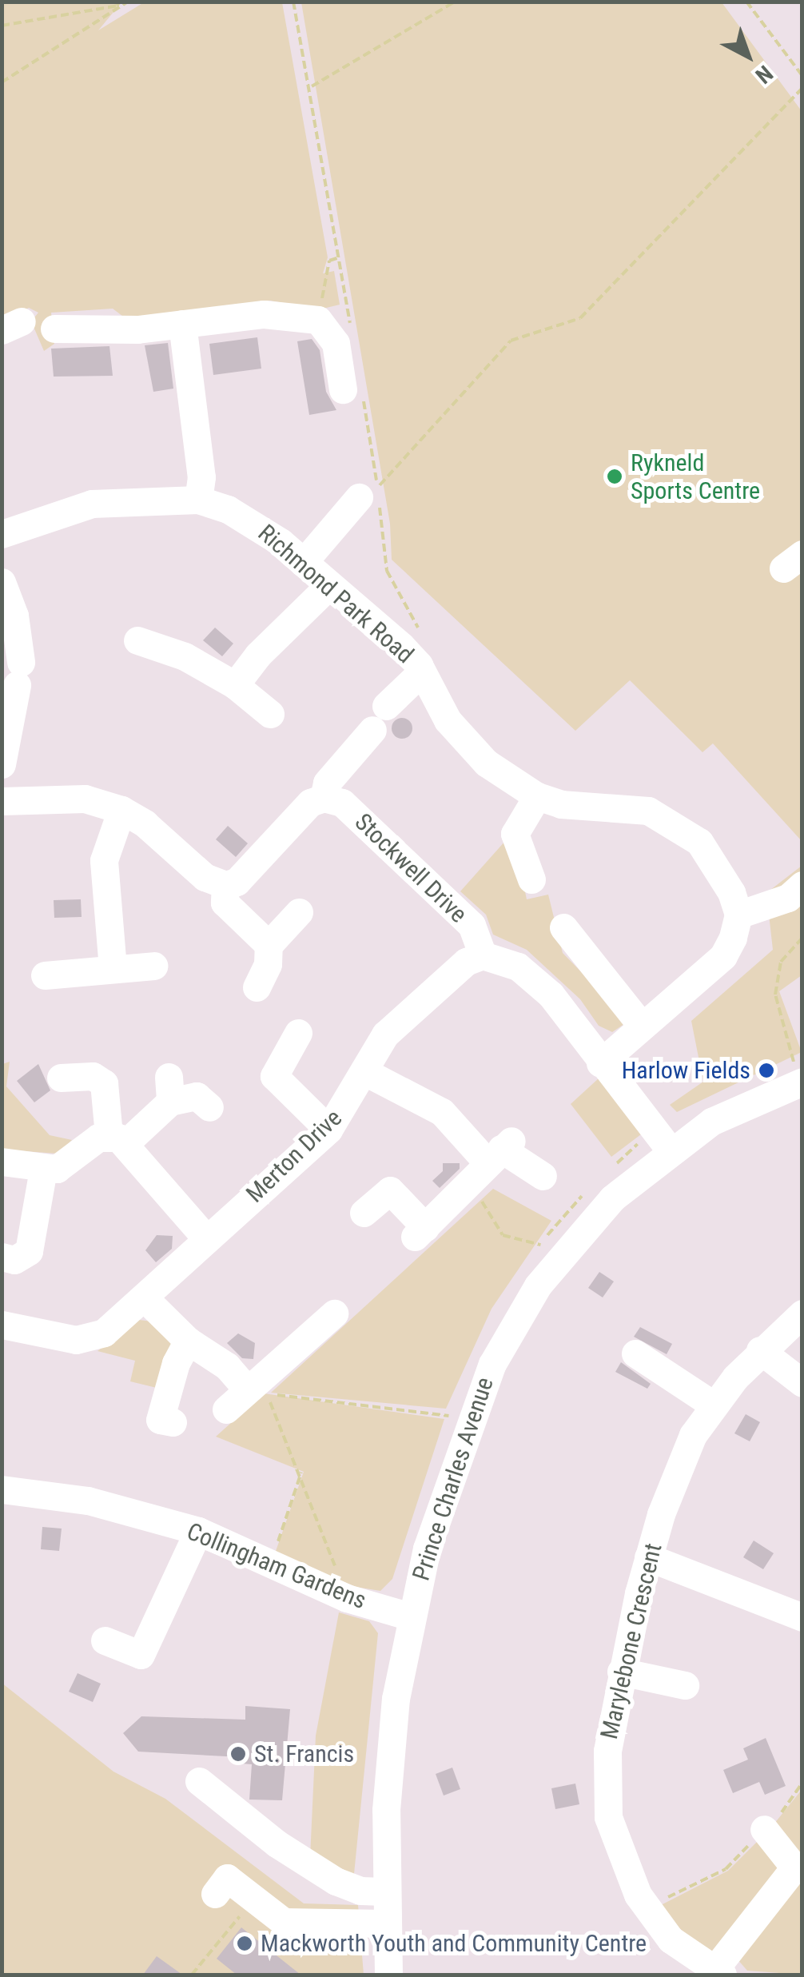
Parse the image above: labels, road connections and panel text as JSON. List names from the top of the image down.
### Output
{
  "streets": {
    "street": [
      "Richmond Park Road",
      "Stockwell Drive",
      "Merton Drive",
      "Prince Charles Avenue",
      "Collingham Gardens",
      "Marylebone Crescent"
    ]
  },
  "crossings": [
    ["Stockwell Drive", "Merton Drive"],
    ["Prince Charles Avenue", "Collingham Gardens"]
  ],
  "places": [
    "Rykneld Sports Centre",
    "Harlow Fields",
    "St. Francis",
    "Mackworth Youth and Community Centre"
  ],
  "north": "bottom right"
}
